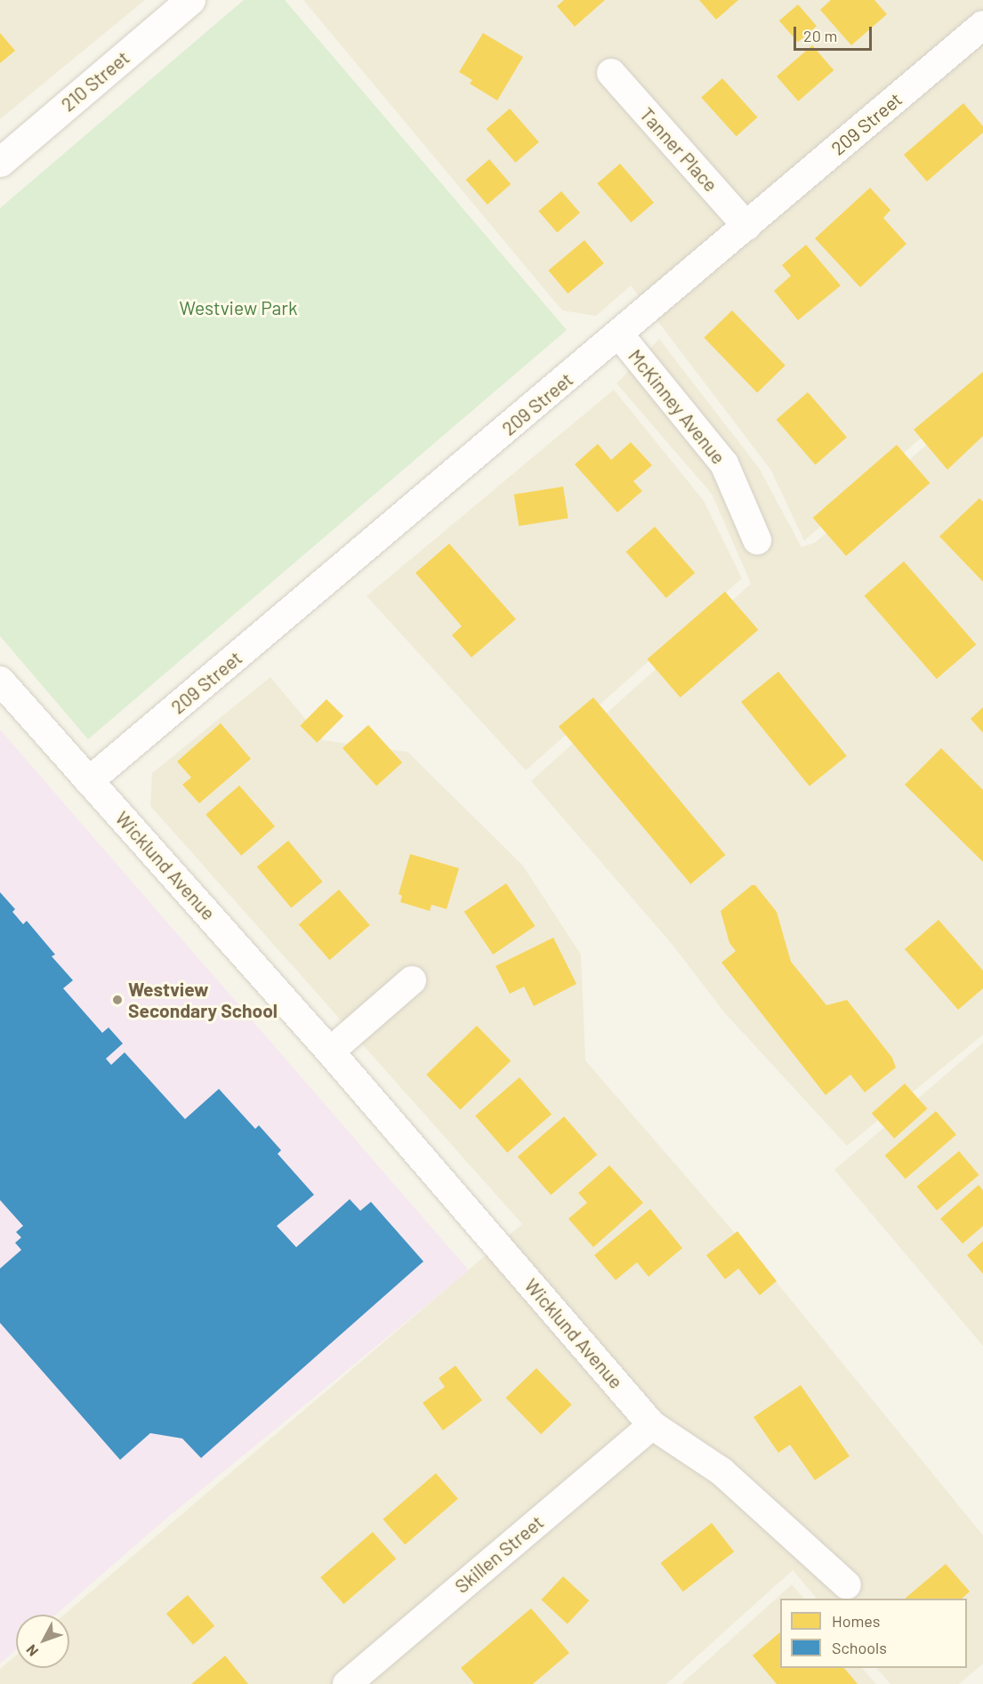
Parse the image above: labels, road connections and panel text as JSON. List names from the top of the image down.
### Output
{
  "streets": {
    "street": [
      "210 Street",
      "209 Street",
      "Tanner Place",
      "McKinney Avenue",
      "Wicklund Avenue",
      "Skillen Street"
    ]
  },
  "crossings": [
    ["209 Street", "Tanner Place"],
    ["209 Street", "McKinney Avenue"],
    ["209 Street", "Wicklund Avenue"],
    ["Wicklund Avenue", "Skillen Street"]
  ],
  "parks": ["Westview Park"],
  "places": ["Westview Secondary School"],
  "legend": ["Homes", "Schools"],
  "scale_bar": "20 m",
  "north": "bottom left"
}
